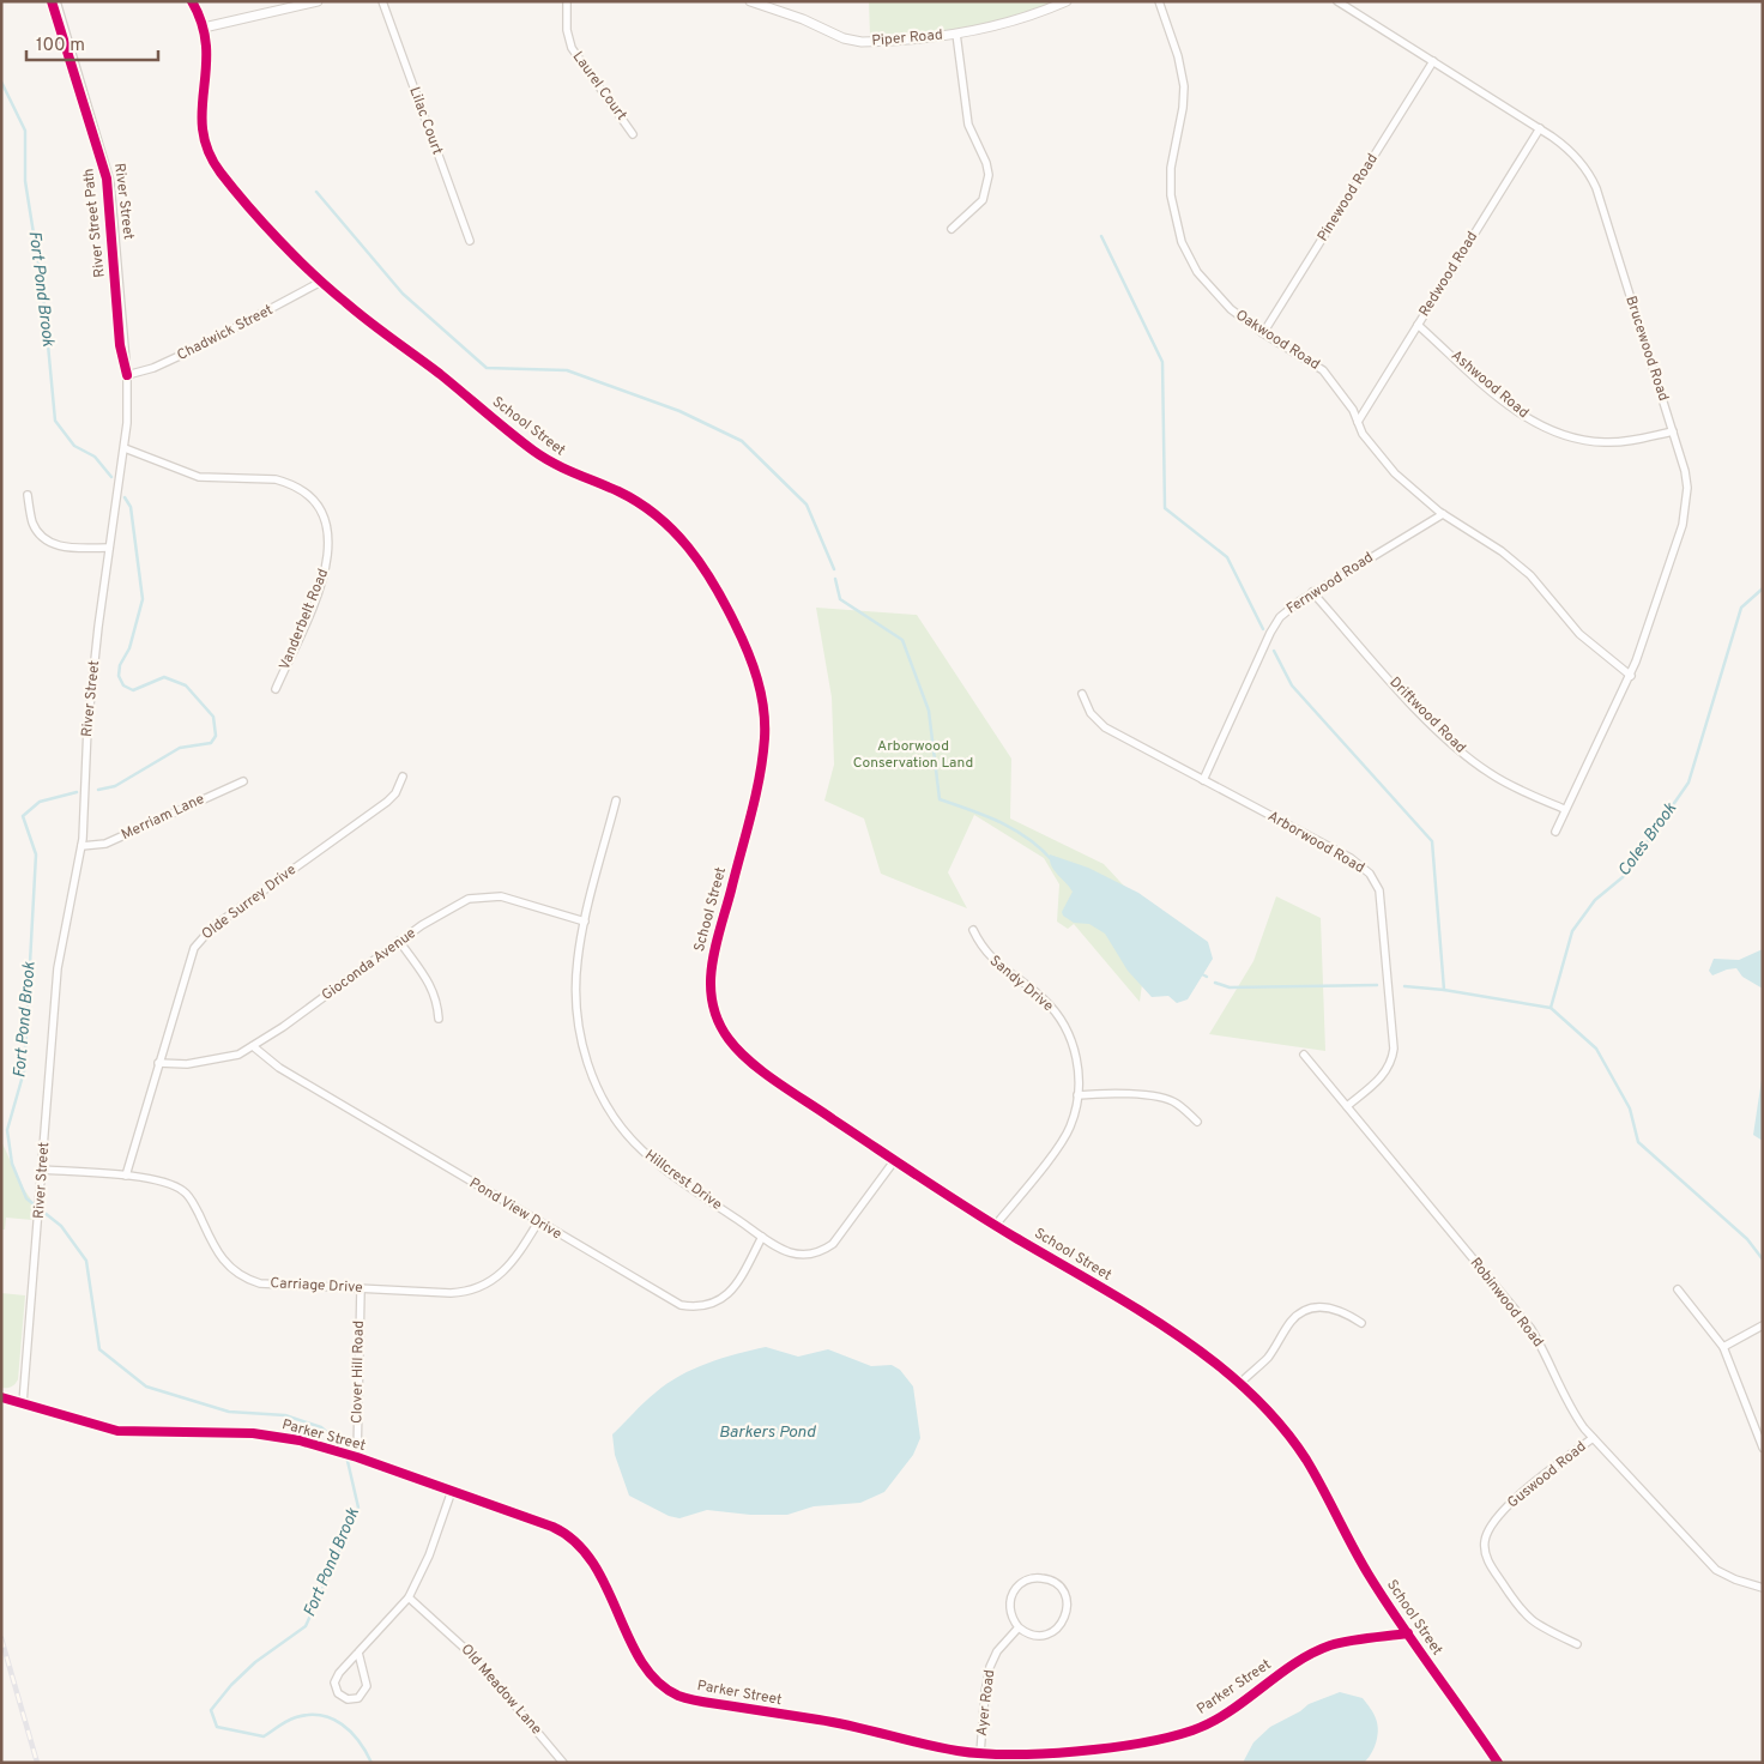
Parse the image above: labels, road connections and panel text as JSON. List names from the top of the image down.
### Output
{
  "streets": {
    "street": [
      "Piper Road",
      "Laurel Court",
      "Lilac Court",
      "Pinewood Road",
      "River Street",
      "Redwood Road",
      "Chadwick Street",
      "Oakwood Road",
      "Brucewood Road",
      "Ashwood Road",
      "School Street",
      "Fernwood Road",
      "Vanderbelt Road",
      "Driftwood Road",
      "Merriam Lane",
      "Arborwood Road",
      "Olde Surrey Drive",
      "Gioconda Avenue",
      "Sandy Drive",
      "Hillcrest Drive",
      "Pond View Drive",
      "Carriage Drive",
      "Robinwood Road",
      "Clover Hill Road",
      "Parker Street",
      "Guswood Road",
      "Old Meadow Lane",
      "Ayer Road"
    ],
    "cycle path": ["River Street Path"]
  },
  "crossings": [
    ["Pinewood Road", "Oakwood Road"],
    ["Pinewood Road", "Brucewood Road"],
    ["River Street", "Chadwick Street"],
    ["River Street", "Vanderbelt Road"],
    ["River Street", "Merriam Lane"],
    ["River Street", "Carriage Drive"],
    ["River Street", "Parker Street"],
    ["Redwood Road", "Oakwood Road"],
    ["Redwood Road", "Brucewood Road"],
    ["Redwood Road", "Ashwood Road"],
    ["Chadwick Street", "School Street"],
    ["Oakwood Road", "Brucewood Road"],
    ["Oakwood Road", "Fernwood Road"],
    ["Brucewood Road", "Ashwood Road"],
    ["Brucewood Road", "Driftwood Road"],
    ["School Street", "Sandy Drive"],
    ["School Street", "Hillcrest Drive"],
    ["School Street", "Parker Street"],
    ["Fernwood Road", "Driftwood Road"],
    ["Fernwood Road", "Arborwood Road"],
    ["Arborwood Road", "Robinwood Road"],
    ["Olde Surrey Drive", "Gioconda Avenue"],
    ["Olde Surrey Drive", "Carriage Drive"],
    ["Gioconda Avenue", "Hillcrest Drive"],
    ["Gioconda Avenue", "Pond View Drive"],
    ["Hillcrest Drive", "Pond View Drive"],
    ["Pond View Drive", "Carriage Drive"],
    ["Carriage Drive", "Clover Hill Road"],
    ["Robinwood Road", "Guswood Road"],
    ["Clover Hill Road", "Parker Street"],
    ["Parker Street", "Ayer Road"]
  ],
  "water": ["Fort Pond Brook", "Coles Brook", "Barkers Pond"],
  "parks": ["Arborwood Conservation Land"],
  "scale_bar": "100 m"
}
